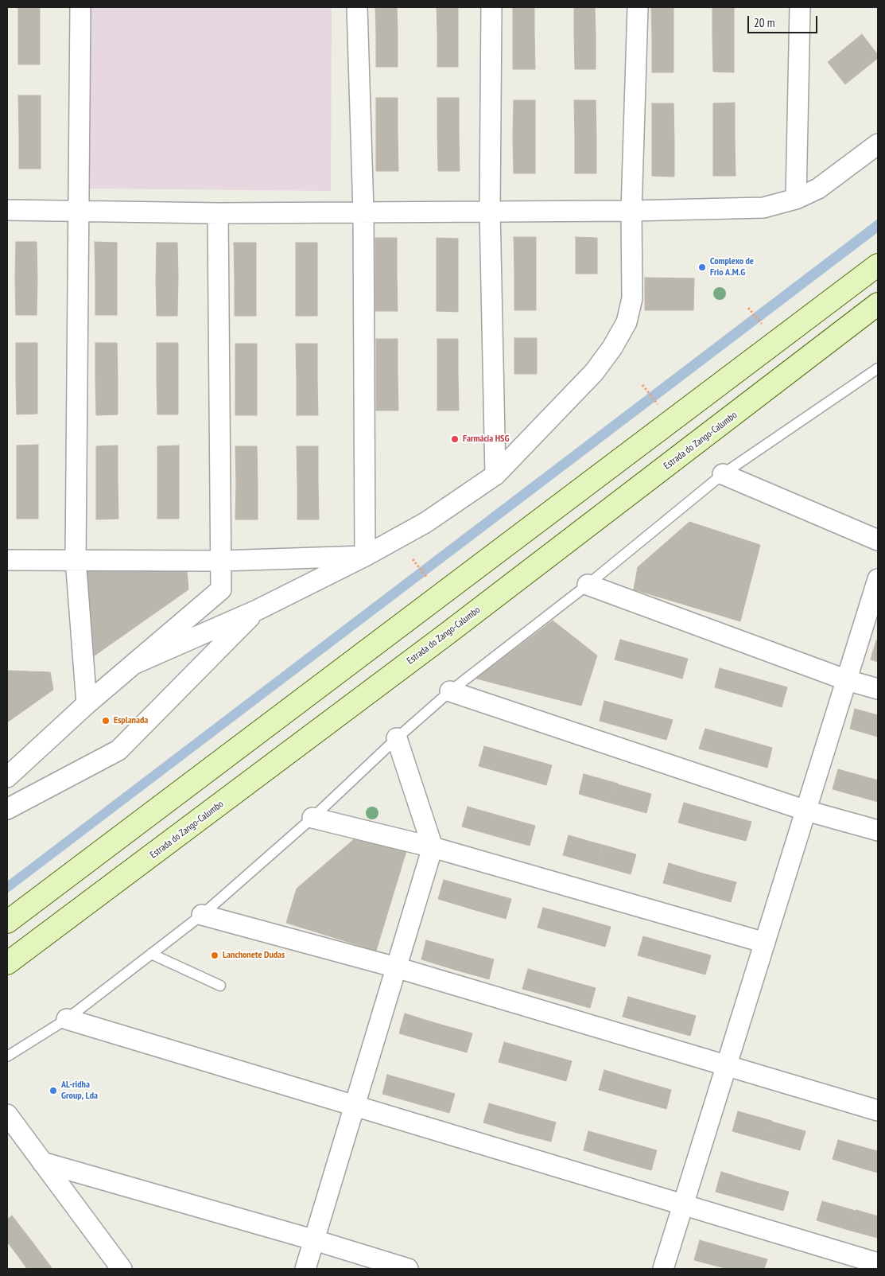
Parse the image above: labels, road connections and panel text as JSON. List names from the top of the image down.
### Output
{
  "streets": {
    "main road": ["Estrada do Zango-Calumbo"]
  },
  "places": [
    "Complexo de Frio A.M.G",
    "Farmácia HSG",
    "Esplanada",
    "Lanchonete Dudas",
    "AL-ridha Group, Lda"
  ],
  "scale_bar": "20 m"
}
